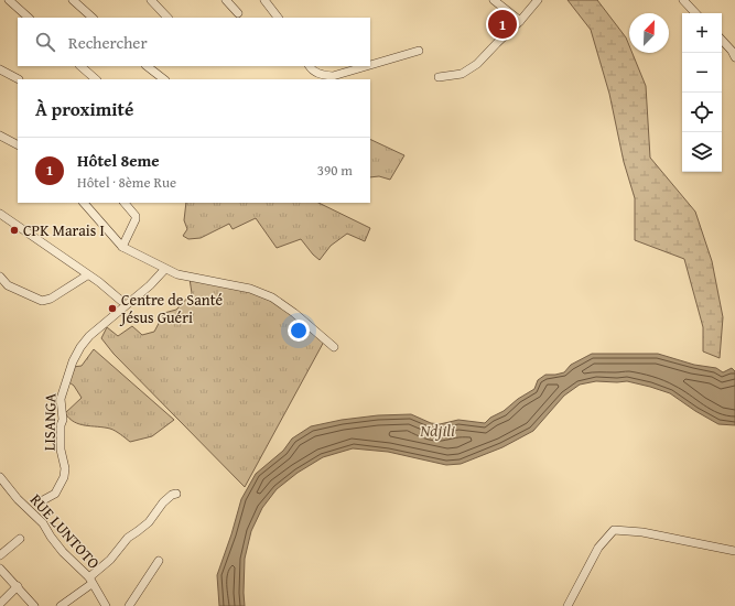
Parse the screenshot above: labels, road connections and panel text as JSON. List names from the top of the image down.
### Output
{
  "streets": {
    "street": ["LISANGA", "RUE LUNTOTO"]
  },
  "water": ["Ndjili"],
  "places": ["CPK Marais I", "Centre de Santé Jésus Guéri"],
  "north": "top right",
  "page": {
    "pins": "1",
    "map_buttons": ["+", "−"],
    "search": "Rechercher",
    "heading": "À proximité",
    "list": [
      {
        "mark": "1",
        "name": "Hôtel 8eme",
        "note": "Hôtel · 8ème Rue",
        "value": "390 m"
      }
    ]
  }
}
